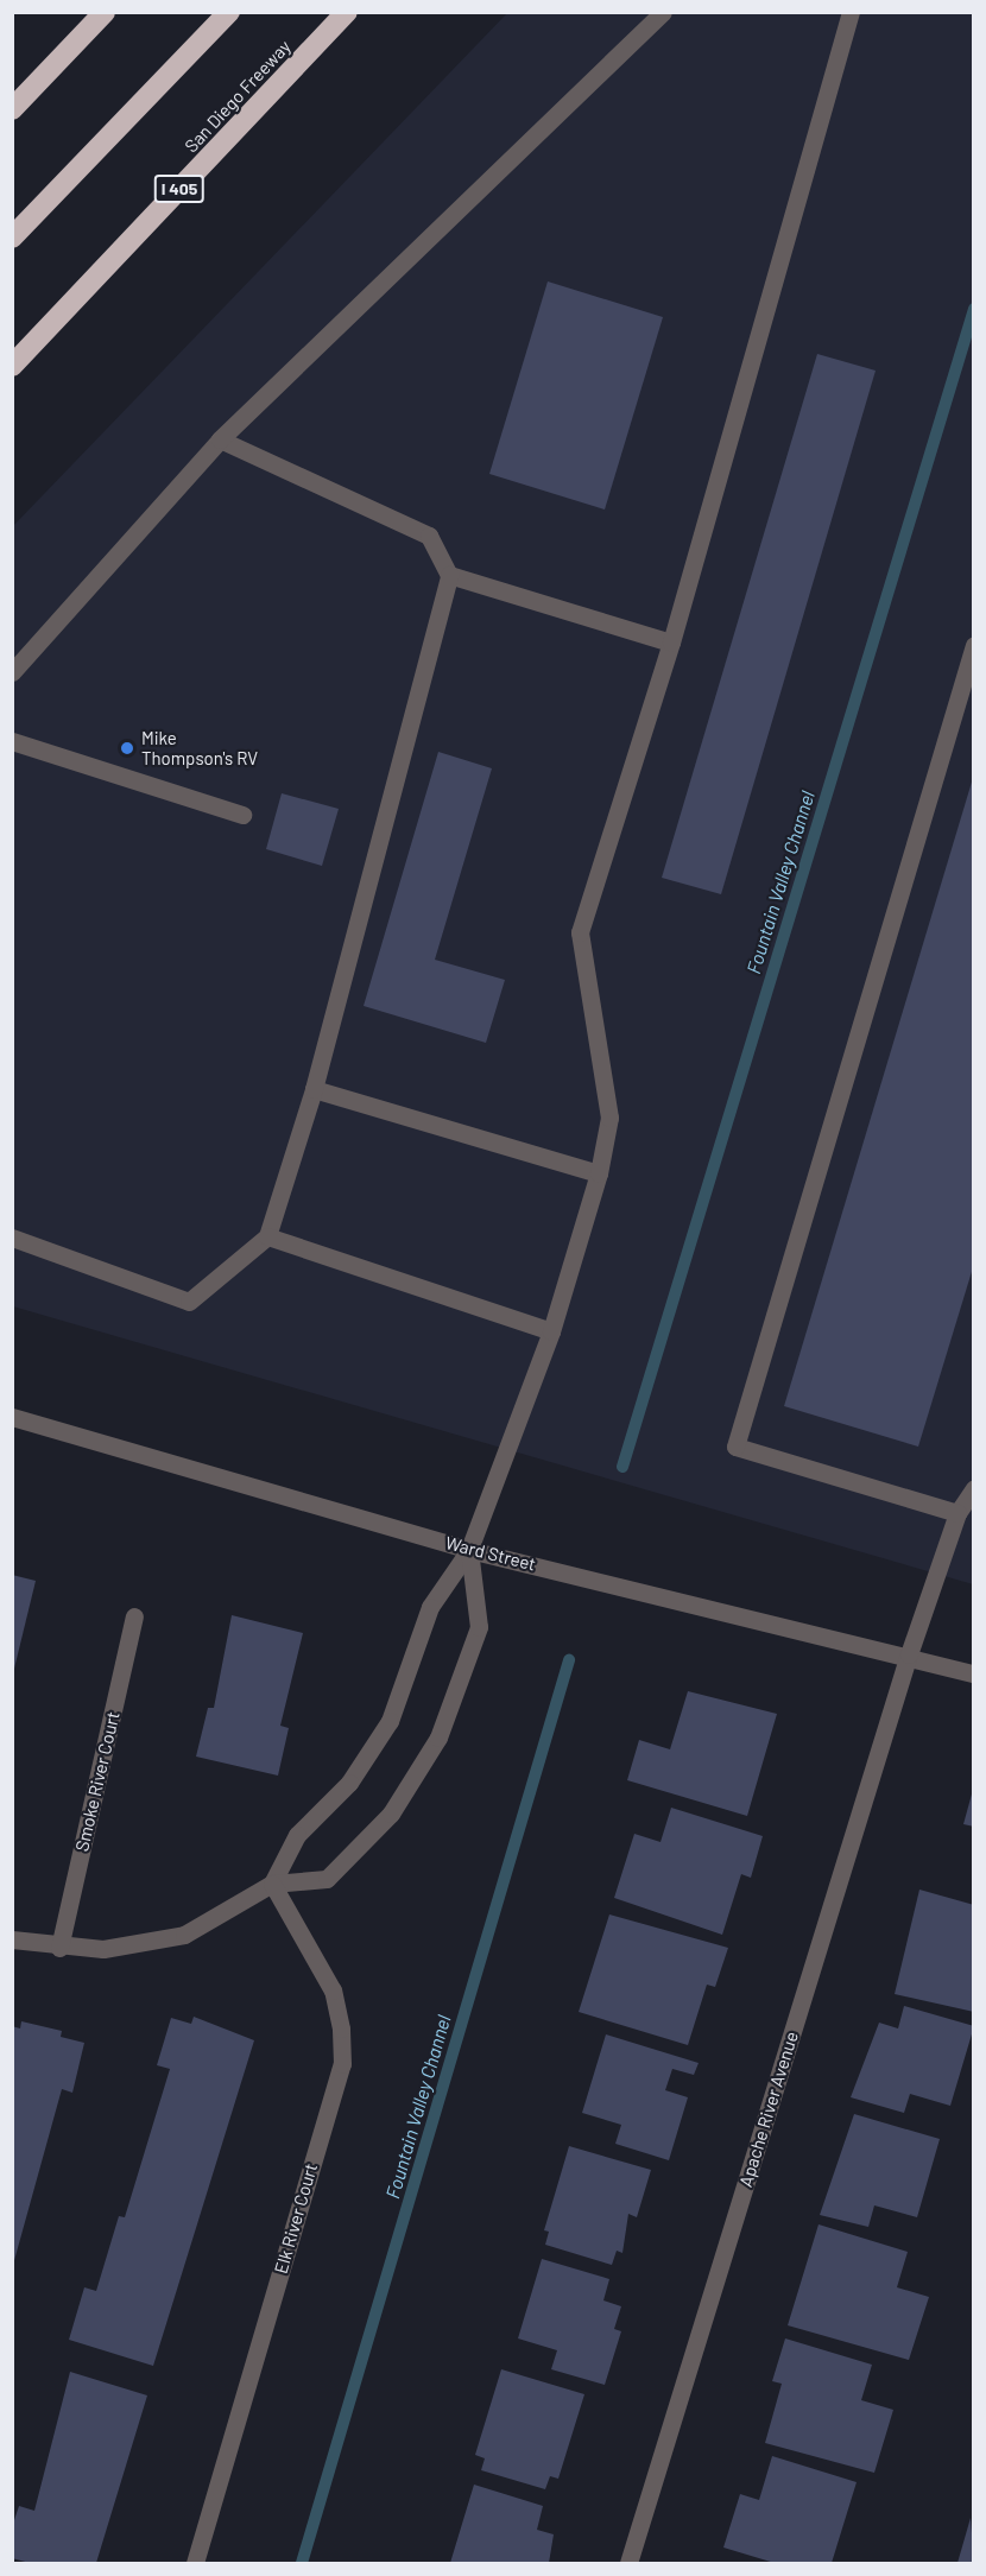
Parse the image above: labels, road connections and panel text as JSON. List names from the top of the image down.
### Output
{
  "streets": {
    "highway": ["San Diego Freeway", "I 405"],
    "street": [
      "Ward Street",
      "Smoke River Court",
      "Apache River Avenue",
      "Elk River Court"
    ]
  },
  "crossings": [
    ["Ward Street", "Apache River Avenue"]
  ],
  "water": ["Fountain Valley Channel"],
  "places": ["Mike Thompson's RV"]
}
